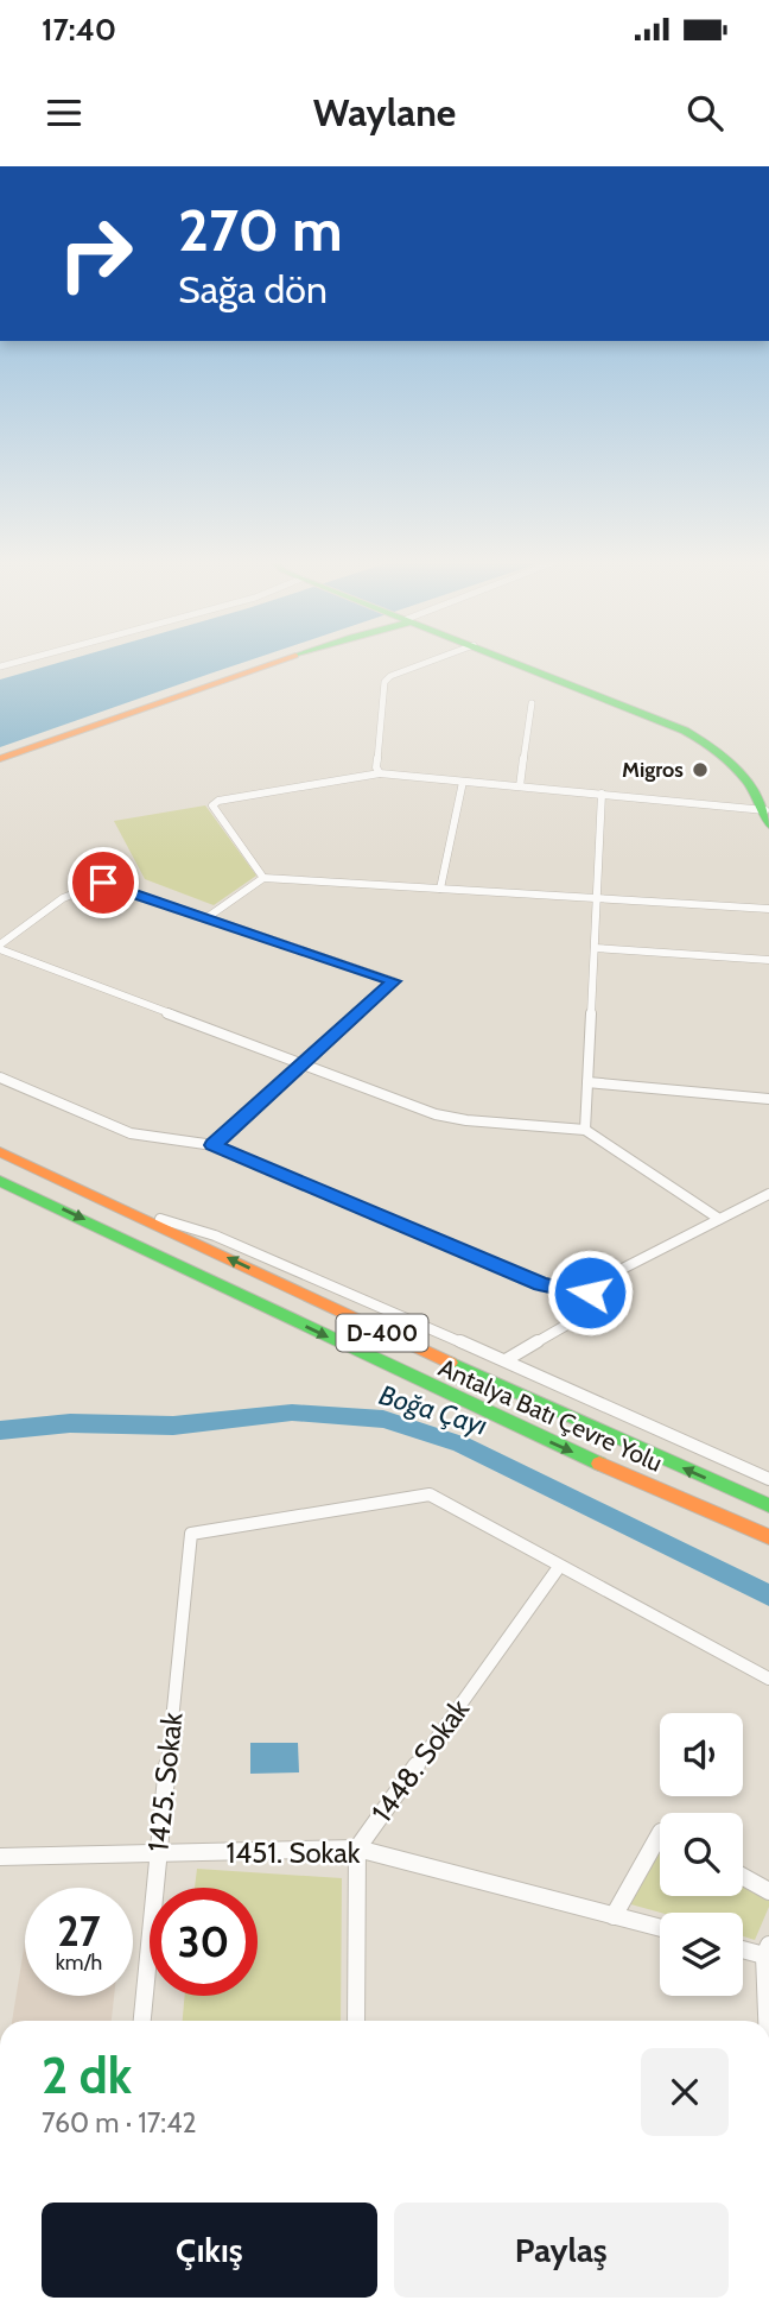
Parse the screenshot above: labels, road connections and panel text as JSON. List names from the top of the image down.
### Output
{
  "streets": {
    "main road": ["D-400", "Antalya Batı Çevre Yolu"],
    "street": ["1448. Sokak", "1425. Sokak", "1451. Sokak"]
  },
  "crossings": [
    ["1448. Sokak", "1425. Sokak"],
    ["1448. Sokak", "1451. Sokak"],
    ["1425. Sokak", "1451. Sokak"]
  ],
  "water": ["Boğa Çayı"],
  "places": ["Migros"],
  "page": {
    "status": "17:40",
    "header": "Waylane",
    "turn": ["270 m", "Sağa dön"],
    "speed": "27 km/h",
    "limit": "30",
    "heading": ["2 dk", "760 m · 17:42"],
    "buttons": ["Çıkış", "Paylaş"]
  }
}
